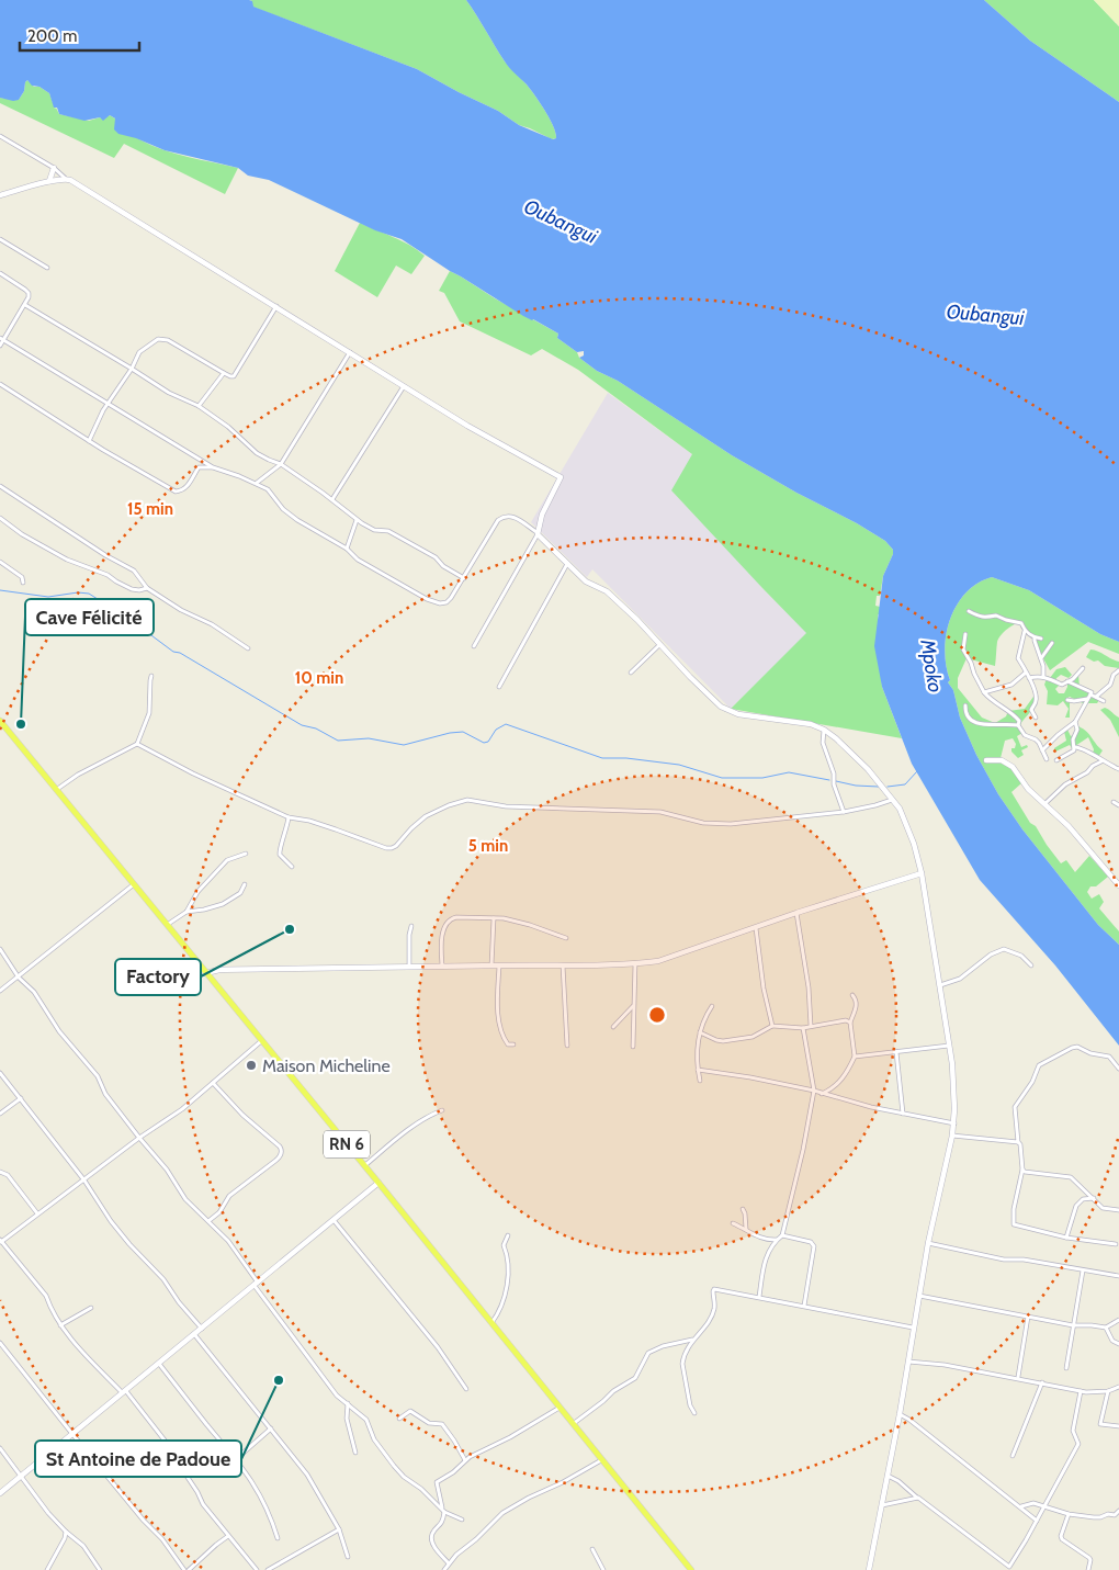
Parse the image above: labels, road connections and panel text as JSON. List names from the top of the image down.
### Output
{
  "streets": {
    "main road": ["RN 6"]
  },
  "water": ["Oubangui", "Mpoko"],
  "places": [
    "Cave Félicité",
    "Factory",
    "Maison Micheline",
    "St Antoine de Padoue"
  ],
  "scale_bar": "200 m",
  "rings": ["15 min", "10 min", "5 min"]
}
